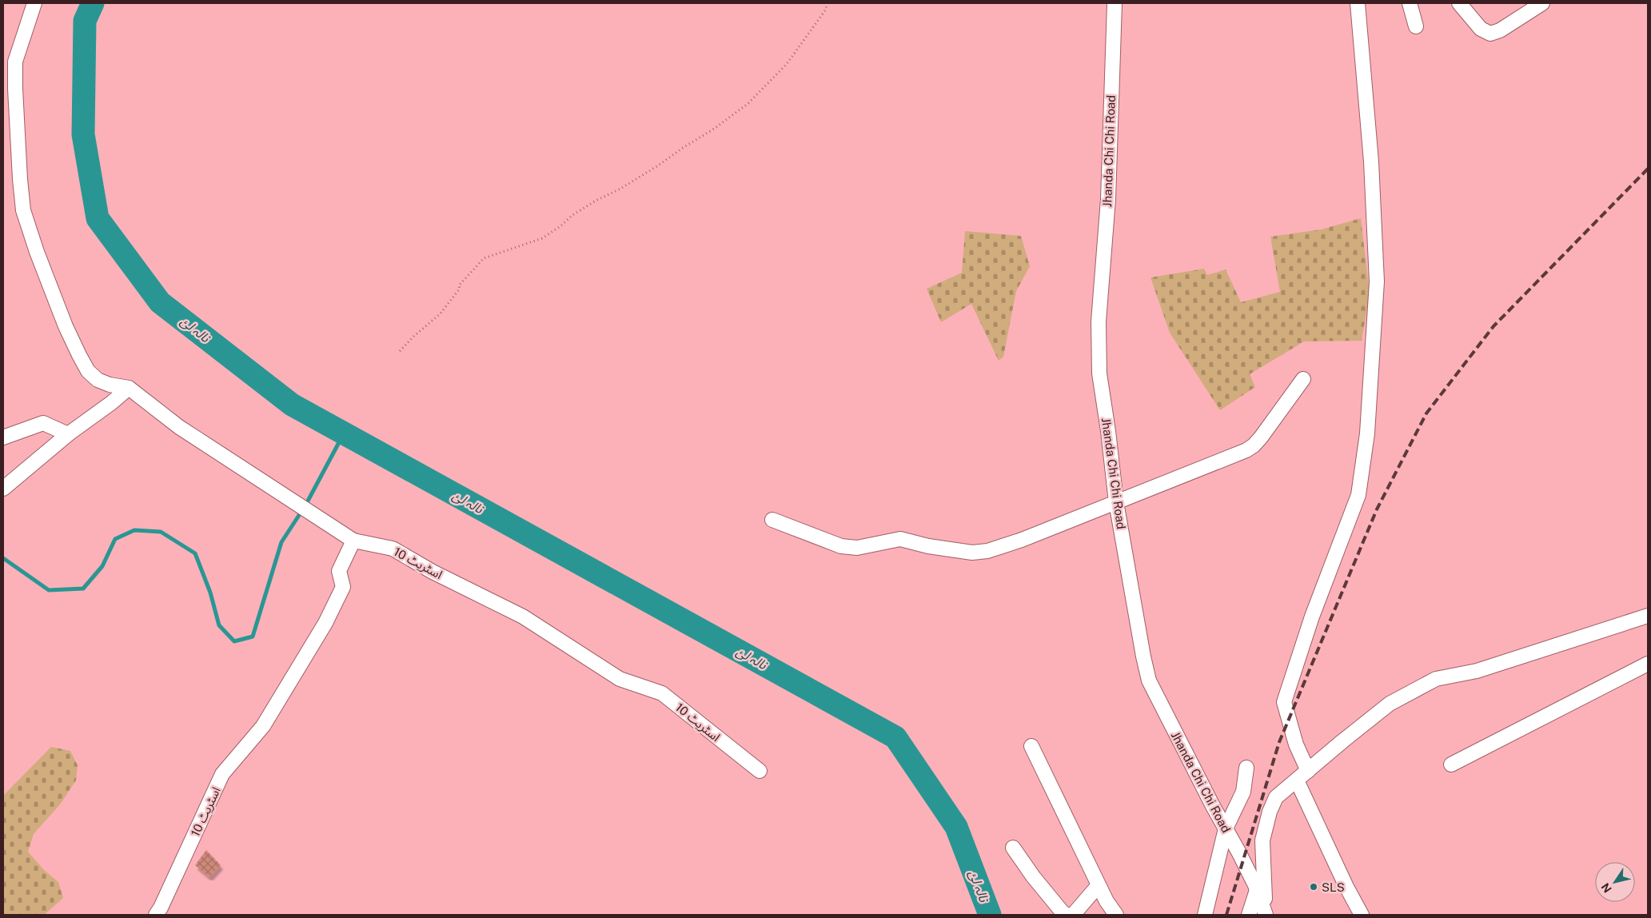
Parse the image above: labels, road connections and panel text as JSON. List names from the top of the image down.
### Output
{
  "streets": {
    "street": ["Jhanda Chi Chi Road", "اسٹریٹ 10"]
  },
  "water": ["نالہ لئ"],
  "places": ["SLS"],
  "north": "bottom left"
}
